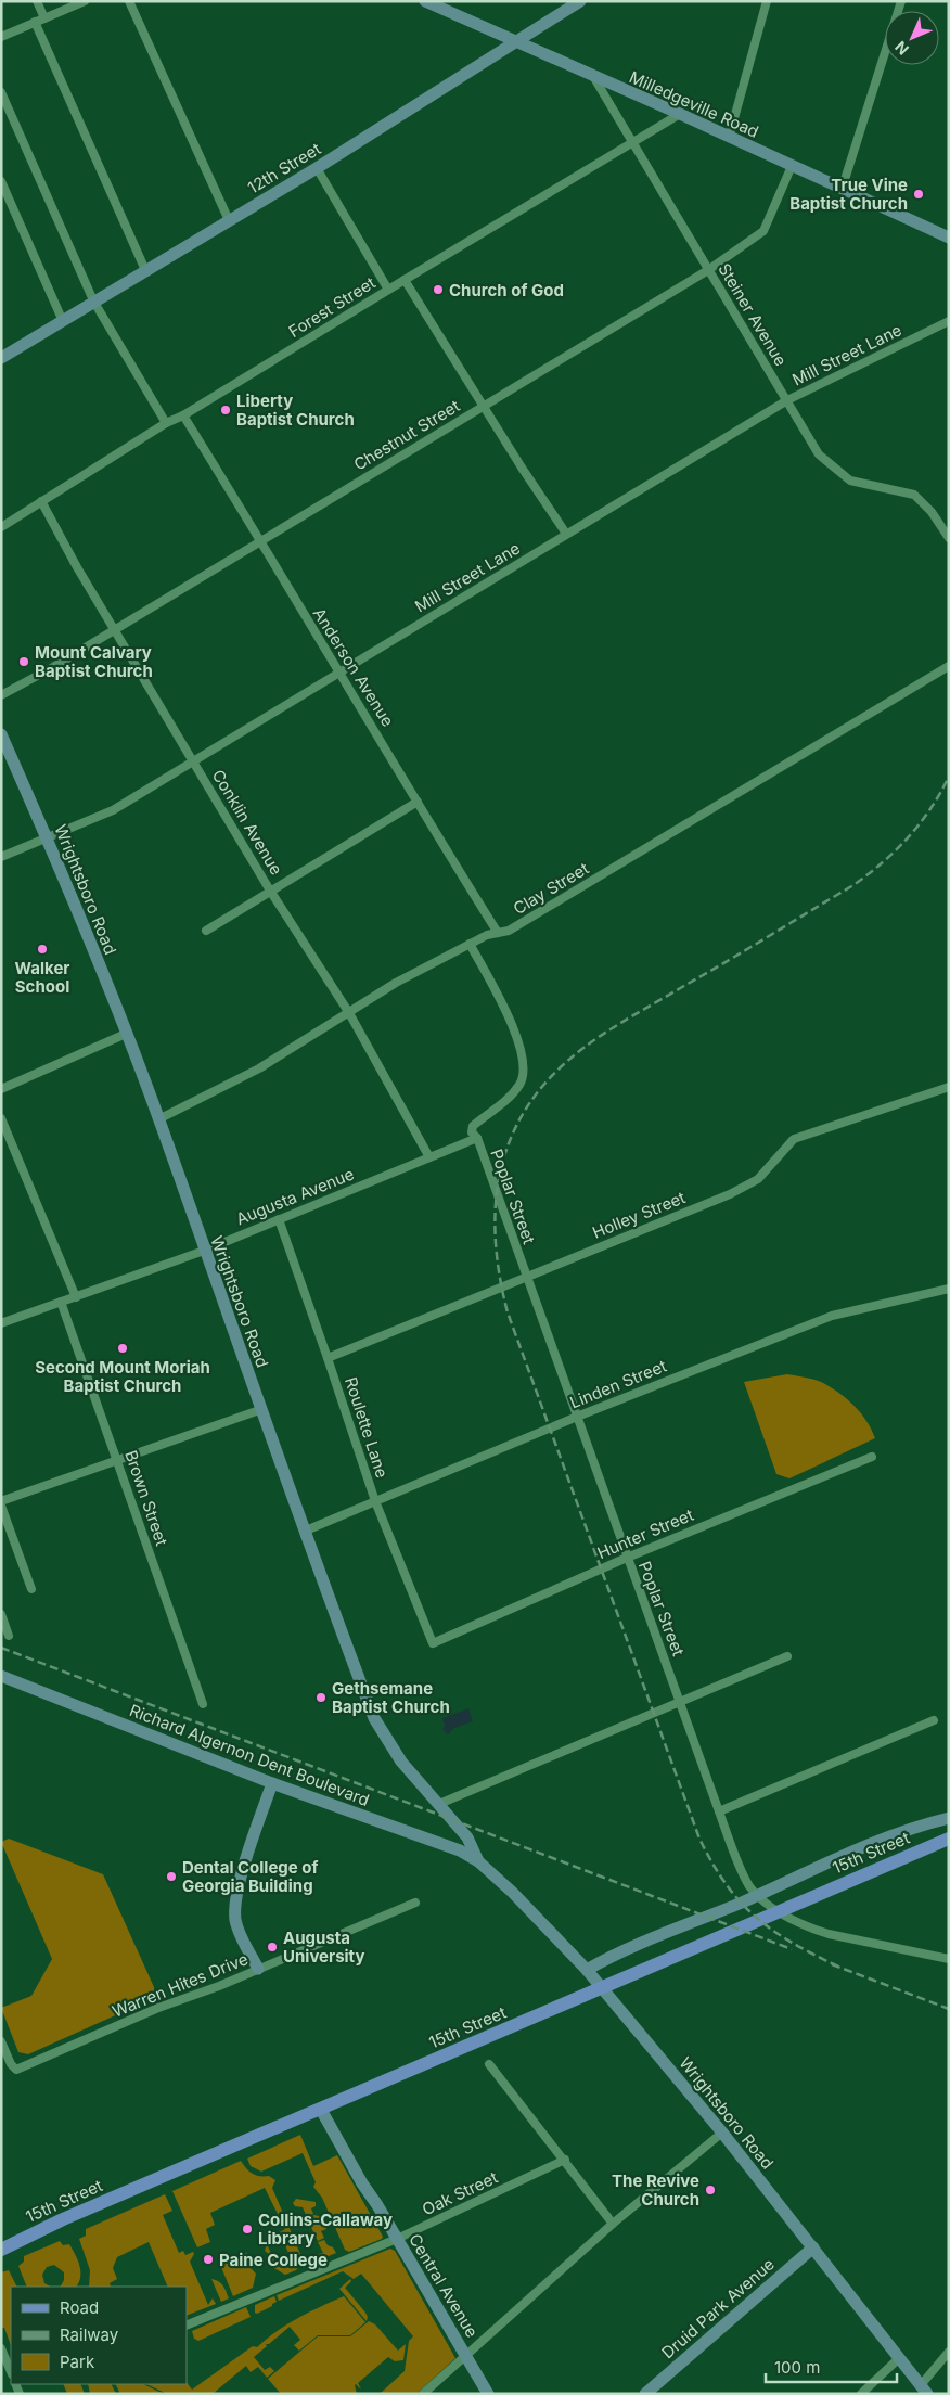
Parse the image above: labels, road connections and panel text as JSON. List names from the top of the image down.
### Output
{
  "streets": {
    "main road": ["15th Street"],
    "street": [
      "Milledgeville Road",
      "12th Street",
      "Forest Street",
      "Steiner Avenue",
      "Mill Street Lane",
      "Chestnut Street",
      "Anderson Avenue",
      "Conklin Avenue",
      "Clay Street",
      "Wrightsboro Road",
      "Augusta Avenue",
      "Poplar Street",
      "Holley Street",
      "Linden Street",
      "Roulette Lane",
      "Brown Street",
      "Hunter Street",
      "Richard Algernon Dent Boulevard",
      "Warren Hites Drive",
      "Oak Street",
      "Central Avenue",
      "Druid Park Avenue"
    ]
  },
  "crossings": [
    ["Milledgeville Road", "12th Street"],
    ["Milledgeville Road", "Forest Street"],
    ["Milledgeville Road", "Steiner Avenue"],
    ["Milledgeville Road", "Chestnut Street"],
    ["Forest Street", "Steiner Avenue"],
    ["Forest Street", "Anderson Avenue"],
    ["Forest Street", "Conklin Avenue"],
    ["Steiner Avenue", "Mill Street Lane"],
    ["Steiner Avenue", "Chestnut Street"],
    ["Mill Street Lane", "Anderson Avenue"],
    ["Mill Street Lane", "Conklin Avenue"],
    ["Mill Street Lane", "Wrightsboro Road"],
    ["Chestnut Street", "Anderson Avenue"],
    ["Chestnut Street", "Conklin Avenue"],
    ["Anderson Avenue", "Clay Street"],
    ["Conklin Avenue", "Clay Street"],
    ["Conklin Avenue", "Augusta Avenue"],
    ["Clay Street", "Wrightsboro Road"],
    ["Wrightsboro Road", "Augusta Avenue"],
    ["Wrightsboro Road", "Linden Street"],
    ["Wrightsboro Road", "Richard Algernon Dent Boulevard"],
    ["Wrightsboro Road", "Druid Park Avenue"],
    ["Augusta Avenue", "Poplar Street"],
    ["Augusta Avenue", "Roulette Lane"],
    ["Augusta Avenue", "Brown Street"],
    ["Poplar Street", "Holley Street"],
    ["Poplar Street", "Linden Street"],
    ["Poplar Street", "Hunter Street"],
    ["Holley Street", "Roulette Lane"],
    ["Linden Street", "Roulette Lane"],
    ["Roulette Lane", "Hunter Street"],
    ["15th Street", "Central Avenue"],
    ["Oak Street", "Central Avenue"]
  ],
  "places": [
    "True Vine Baptist Church",
    "Church of God",
    "Liberty Baptist Church",
    "Mount Calvary Baptist Church",
    "Walker School",
    "Second Mount Moriah Baptist Church",
    "Gethsemane Baptist Church",
    "Dental College of Georgia Building",
    "Augusta University",
    "The Revive Church",
    "Collins-Callaway Library",
    "Paine College"
  ],
  "legend": ["Road", "Railway", "Park"],
  "scale_bar": "100 m",
  "north": "bottom left"
}
